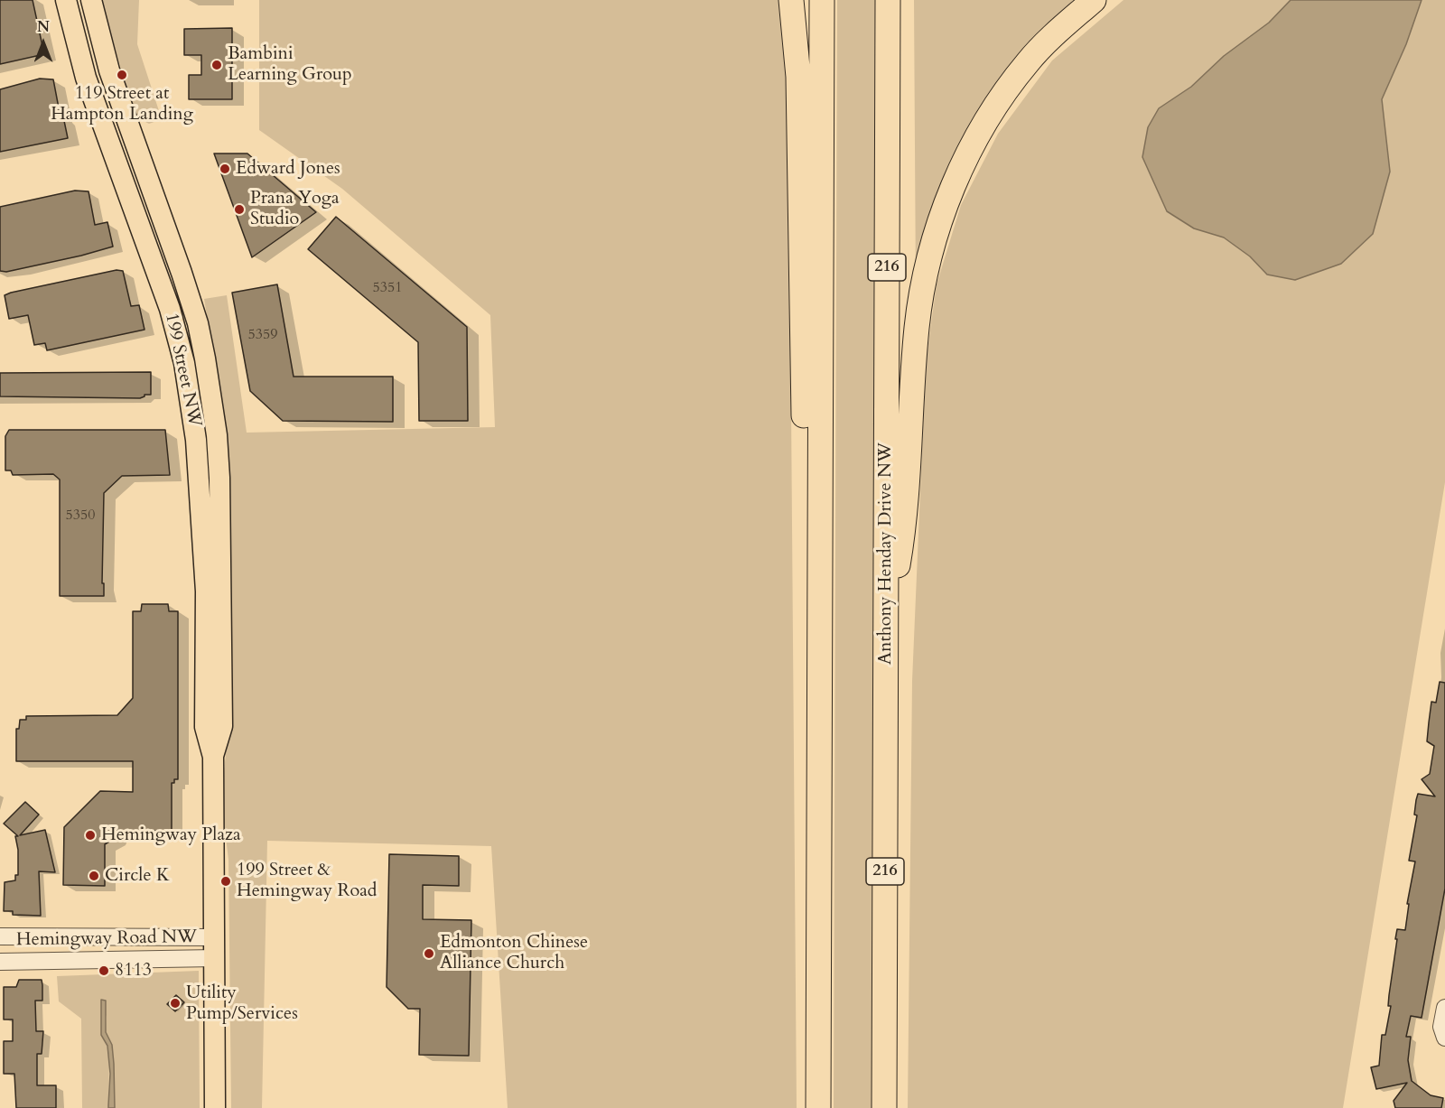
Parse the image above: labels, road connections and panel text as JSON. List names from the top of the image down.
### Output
{
  "streets": {
    "highway": ["216", "Anthony Henday Drive NW"],
    "main road": ["199 Street NW"],
    "street": ["Hemingway Road NW"]
  },
  "crossings": [
    ["199 Street NW", "Hemingway Road NW"]
  ],
  "places": [
    "Bambini Learning Group",
    "119 Street at Hampton Landing",
    "Edward Jones",
    "Prana Yoga Studio",
    "Hemingway Plaza",
    "Circle K",
    "199 Street & Hemingway Road",
    "Edmonton Chinese Alliance Church",
    "8113",
    "Utility Pump/Services"
  ],
  "house_numbers": ["5351", "5359", "5350"],
  "north": "top"
}
